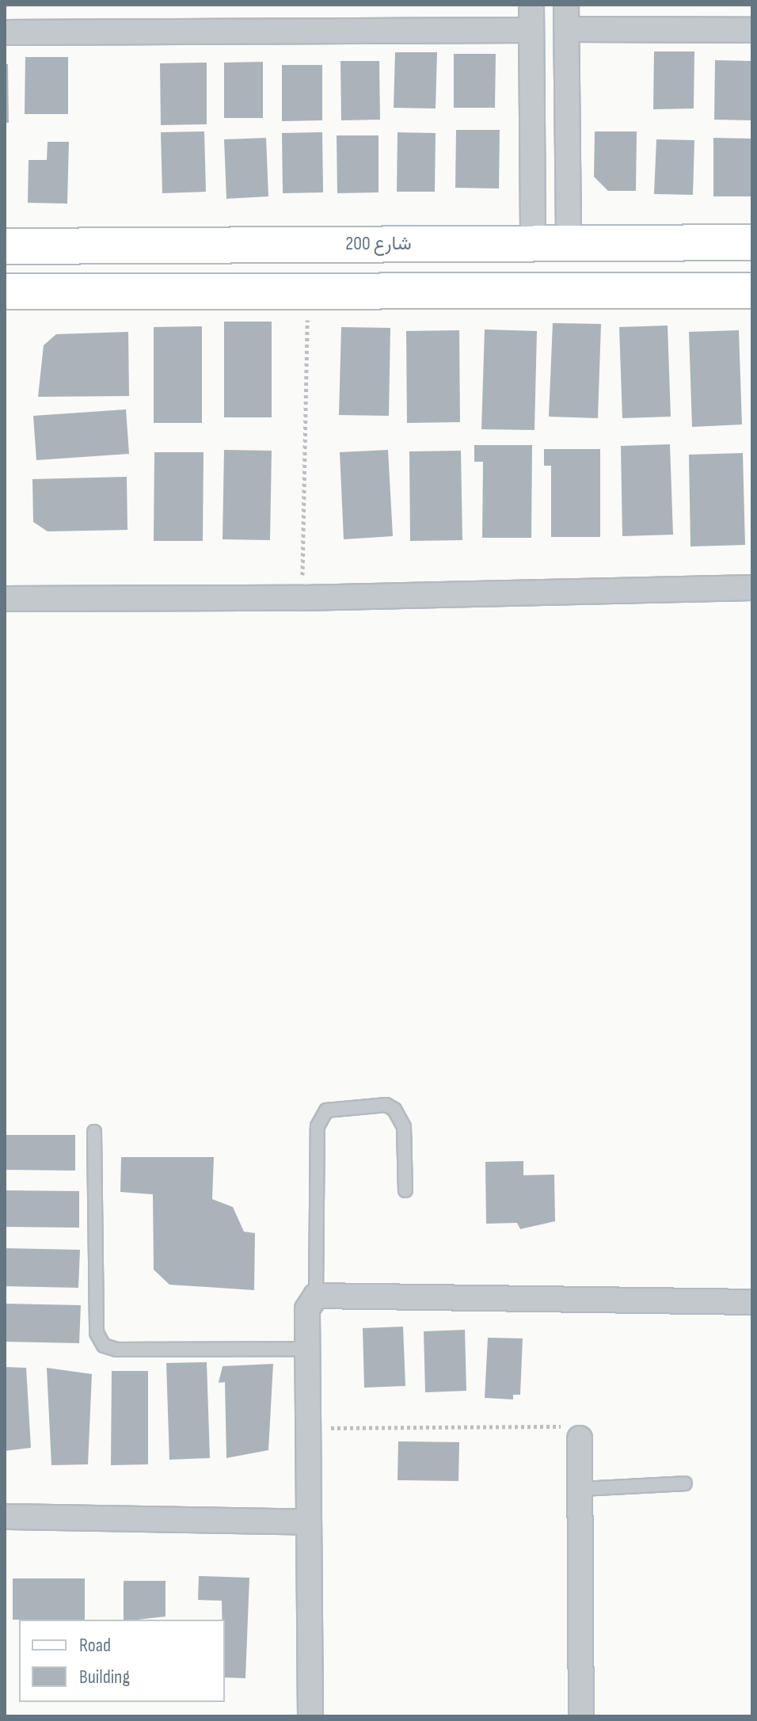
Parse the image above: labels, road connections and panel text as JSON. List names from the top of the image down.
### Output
{
  "streets": {
    "street": ["شارع 200"]
  },
  "legend": ["Road", "Building"]
}
